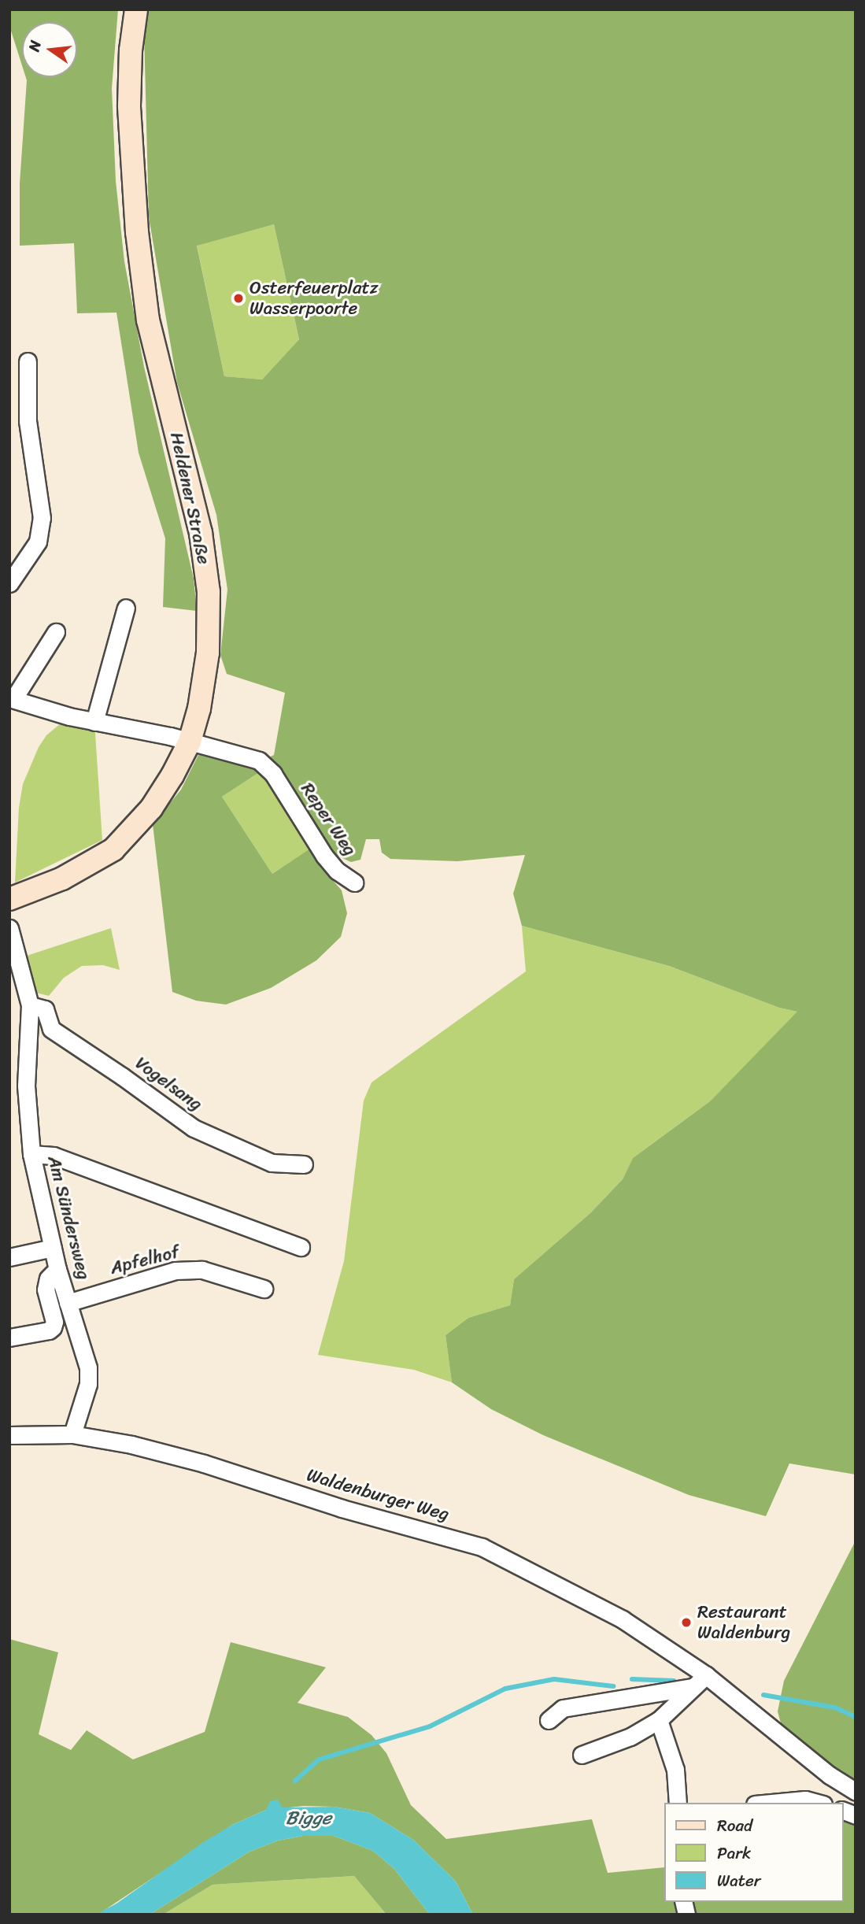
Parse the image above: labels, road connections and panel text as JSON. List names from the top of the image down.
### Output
{
  "streets": {
    "main road": ["Heldener Straße"],
    "street": [
      "Reper Weg",
      "Vogelsang",
      "Am Sündersweg",
      "Apfelhof",
      "Waldenburger Weg"
    ]
  },
  "crossings": [
    ["Heldener Straße", "Reper Weg"],
    ["Vogelsang", "Am Sündersweg"],
    ["Am Sündersweg", "Apfelhof"],
    ["Am Sündersweg", "Waldenburger Weg"]
  ],
  "water": ["Bigge"],
  "places": ["Osterfeuerplatz Wasserpoorte", "Restaurant Waldenburg"],
  "legend": ["Road", "Park", "Water"],
  "north": "left"
}
